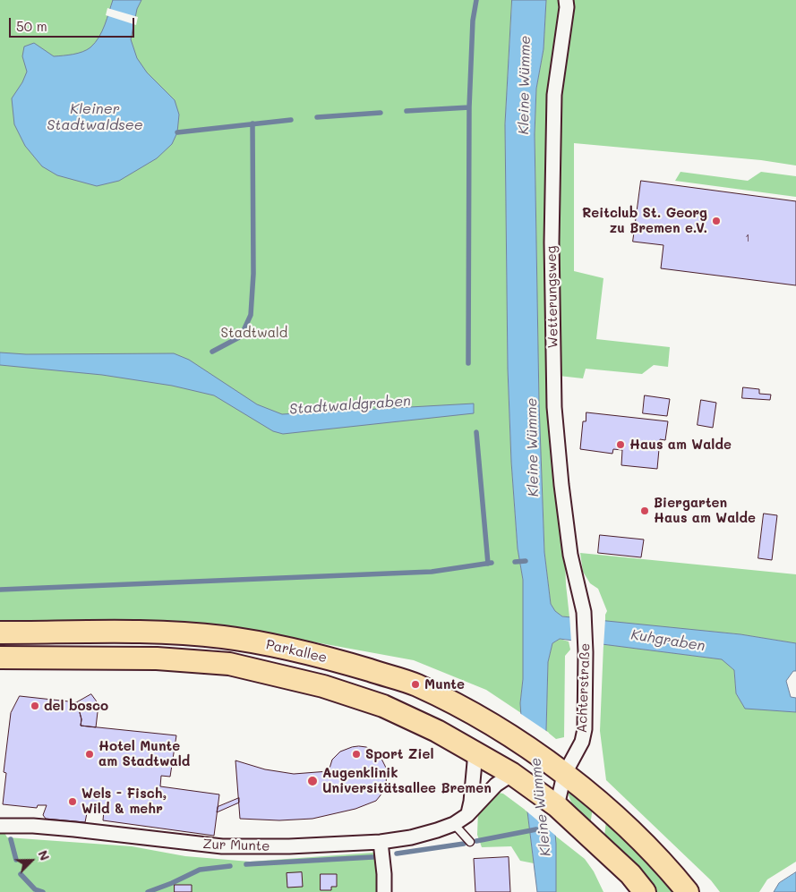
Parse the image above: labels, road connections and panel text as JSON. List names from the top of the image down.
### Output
{
  "streets": {
    "main road": ["Parkallee"],
    "street": ["Wetterungsweg", "Achterstraße", "Zur Munte"]
  },
  "crossings": [
    ["Wetterungsweg", "Achterstraße"],
    ["Parkallee", "Achterstraße"],
    ["Parkallee", "Zur Munte"]
  ],
  "water": [
    "Kleine Wümme",
    "Kleiner Stadtwaldsee",
    "Stadtwaldgraben",
    "Kuhgraben"
  ],
  "parks": ["Stadtwald"],
  "places": [
    "Reitclub St. Georg zu Bremen e.V.",
    "Haus am Walde",
    "Biergarten Haus am Walde",
    "Munte",
    "del bosco",
    "Hotel Munte am Stadtwald",
    "Sport Ziel",
    "Augenklinik Universitätsallee Bremen",
    "Wels - Fisch, Wild & mehr"
  ],
  "house_numbers": ["1"],
  "scale_bar": "50 m",
  "north": "top right"
}
